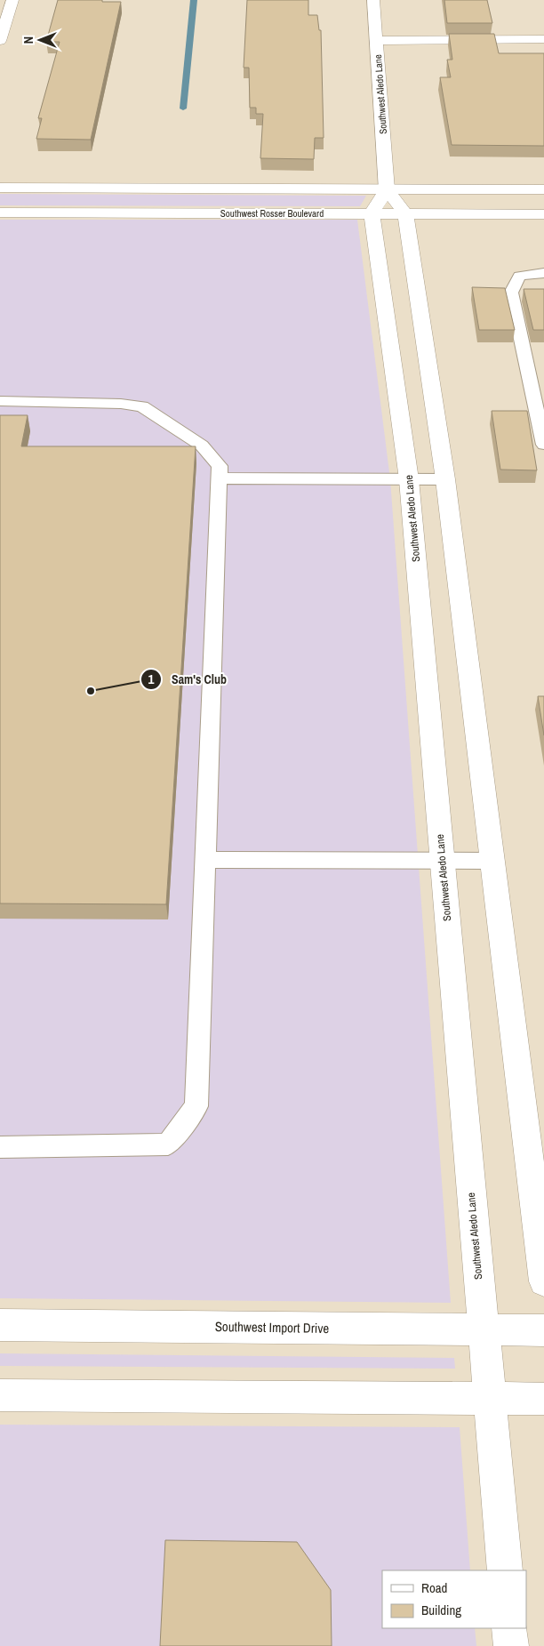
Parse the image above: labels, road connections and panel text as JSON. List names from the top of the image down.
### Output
{
  "streets": {
    "street": ["Southwest Aledo Lane", "Southwest Rosser Boulevard", "Southwest Import Drive"]
  },
  "crossings": [
    ["Southwest Aledo Lane", "Southwest Rosser Boulevard"],
    ["Southwest Aledo Lane", "Southwest Import Drive"]
  ],
  "places": ["Sam's Club"],
  "legend": ["Road", "Building"],
  "north": "left"
}
